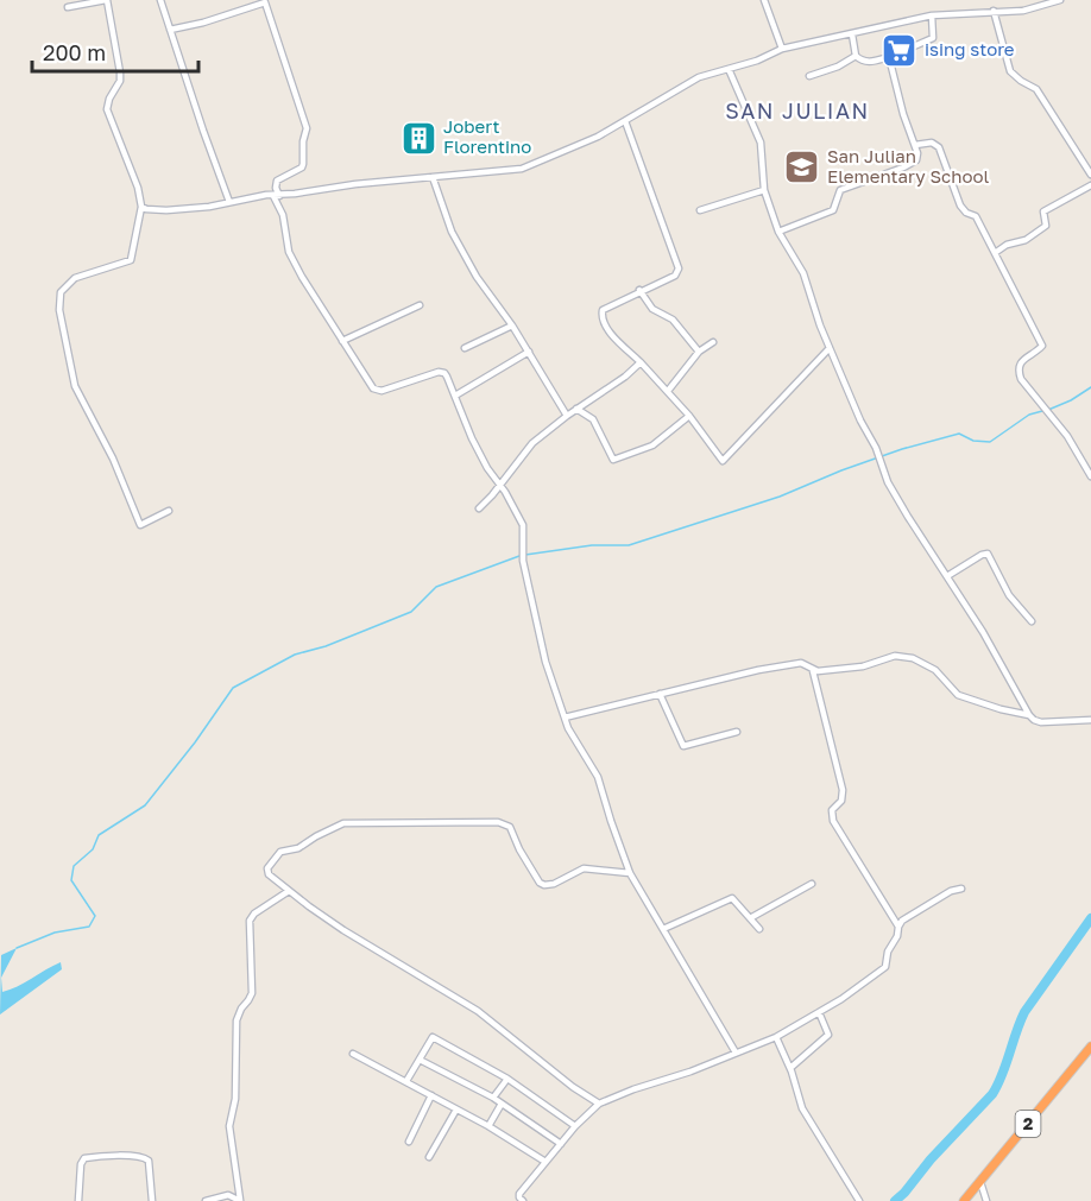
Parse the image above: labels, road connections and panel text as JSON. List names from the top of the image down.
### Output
{
  "streets": {
    "highway": ["2"]
  },
  "districts": ["SAN JULIAN"],
  "places": {
    "supermarket": ["ising store"],
    "building": ["Jobert Florentino"],
    "school or university": ["San Julian Elementary School"]
  },
  "scale_bar": "200 m"
}
